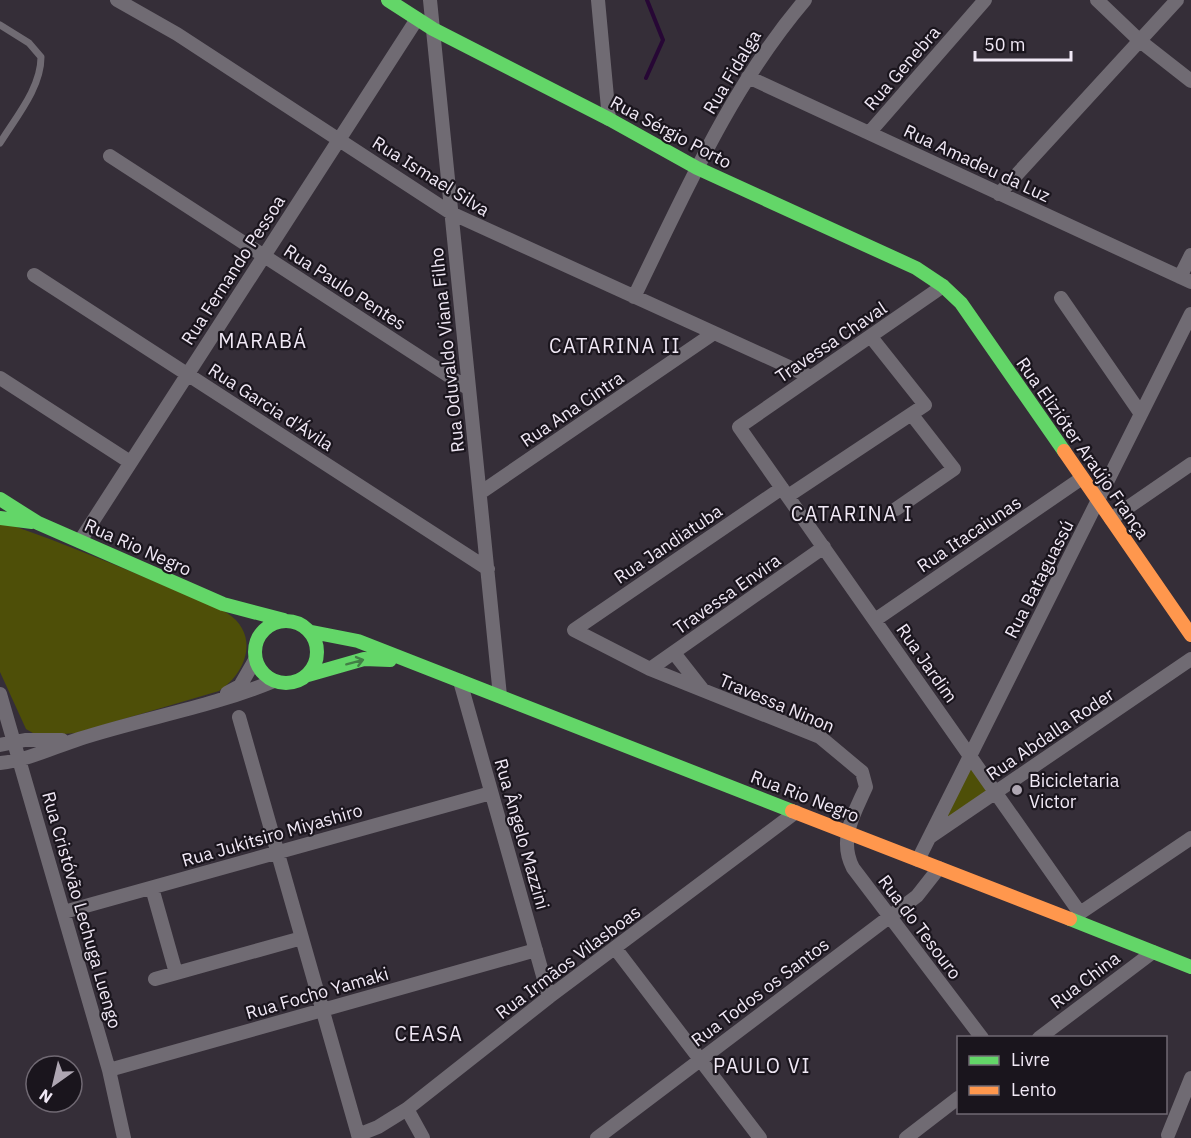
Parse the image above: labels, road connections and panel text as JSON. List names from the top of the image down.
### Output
{
  "streets": {
    "main road": ["Rua Sérgio Porto", "Rua Elizióter Araújo França", "Rua Rio Negro"],
    "street": [
      "Rua Genebra",
      "Rua Fidalga",
      "Rua Amadeu da Luz",
      "Rua Ismael Silva",
      "Rua Fernando Pessoa",
      "Rua Paulo Pentes",
      "Travessa Chaval",
      "Rua Oduvaldo Viana Filho",
      "Rua Garcia d'Ávila",
      "Rua Ana Cintra",
      "Rua Itacaiunas",
      "Rua Jandiatuba",
      "Rua Bataguassú",
      "Travessa Envira",
      "Rua Jardim",
      "Travessa Ninon",
      "Rua Abdalla Roder",
      "Rua Ângelo Mazzini",
      "Rua Jukitsiro Miyashiro",
      "Rua Cristóvão Lechuga Luengo",
      "Rua do Tesouro",
      "Rua Irmãos Vilasboas",
      "Rua China",
      "Rua Todos os Santos",
      "Rua Focho Yamaki"
    ]
  },
  "crossings": [
    ["Rua Genebra", "Rua Amadeu da Luz"],
    ["Rua Fidalga", "Rua Sérgio Porto"],
    ["Rua Fidalga", "Rua Amadeu da Luz"],
    ["Rua Fidalga", "Rua Ismael Silva"],
    ["Rua Sérgio Porto", "Rua Fernando Pessoa"],
    ["Rua Sérgio Porto", "Travessa Chaval"],
    ["Rua Sérgio Porto", "Rua Oduvaldo Viana Filho"],
    ["Rua Sérgio Porto", "Rua Elizióter Araújo França"],
    ["Rua Ismael Silva", "Rua Fernando Pessoa"],
    ["Rua Ismael Silva", "Travessa Chaval"],
    ["Rua Ismael Silva", "Rua Oduvaldo Viana Filho"],
    ["Rua Ismael Silva", "Rua Ana Cintra"],
    ["Rua Fernando Pessoa", "Rua Paulo Pentes"],
    ["Rua Fernando Pessoa", "Rua Garcia d'Ávila"],
    ["Rua Fernando Pessoa", "Rua Rio Negro"],
    ["Rua Paulo Pentes", "Rua Oduvaldo Viana Filho"],
    ["Travessa Chaval", "Rua Elizióter Araújo França"],
    ["Travessa Chaval", "Rua Jandiatuba"],
    ["Travessa Chaval", "Rua Jardim"],
    ["Rua Oduvaldo Viana Filho", "Rua Garcia d'Ávila"],
    ["Rua Oduvaldo Viana Filho", "Rua Ana Cintra"],
    ["Rua Oduvaldo Viana Filho", "Rua Rio Negro"],
    ["Rua Elizióter Araújo França", "Rua Itacaiunas"],
    ["Rua Elizióter Araújo França", "Rua Bataguassú"],
    ["Rua Itacaiunas", "Rua Jardim"],
    ["Rua Jandiatuba", "Rua Jardim"],
    ["Rua Jandiatuba", "Travessa Ninon"],
    ["Rua Rio Negro", "Rua Bataguassú"],
    ["Rua Rio Negro", "Rua Jardim"],
    ["Rua Rio Negro", "Travessa Ninon"],
    ["Rua Rio Negro", "Rua Ângelo Mazzini"],
    ["Rua Rio Negro", "Rua do Tesouro"],
    ["Rua Rio Negro", "Rua Irmãos Vilasboas"],
    ["Rua Rio Negro", "Rua China"],
    ["Rua Rio Negro", "Rua Todos os Santos"],
    ["Rua Bataguassú", "Rua Jardim"],
    ["Rua Bataguassú", "Rua Abdalla Roder"],
    ["Travessa Envira", "Rua Jardim"],
    ["Travessa Envira", "Travessa Ninon"],
    ["Rua Jardim", "Rua Abdalla Roder"],
    ["Travessa Ninon", "Rua do Tesouro"],
    ["Rua Ângelo Mazzini", "Rua Jukitsiro Miyashiro"],
    ["Rua Ângelo Mazzini", "Rua Irmãos Vilasboas"],
    ["Rua Ângelo Mazzini", "Rua Focho Yamaki"],
    ["Rua Jukitsiro Miyashiro", "Rua Cristóvão Lechuga Luengo"],
    ["Rua Cristóvão Lechuga Luengo", "Rua Focho Yamaki"],
    ["Rua do Tesouro", "Rua Todos os Santos"]
  ],
  "districts": [
    "MARABÁ",
    "CATARINA II",
    "CATARINA I",
    "CEASA",
    "PAULO VI"
  ],
  "places": ["Bicicletaria Victor"],
  "legend": ["Livre", "Lento"],
  "scale_bar": "50 m",
  "north": "bottom left"
}
